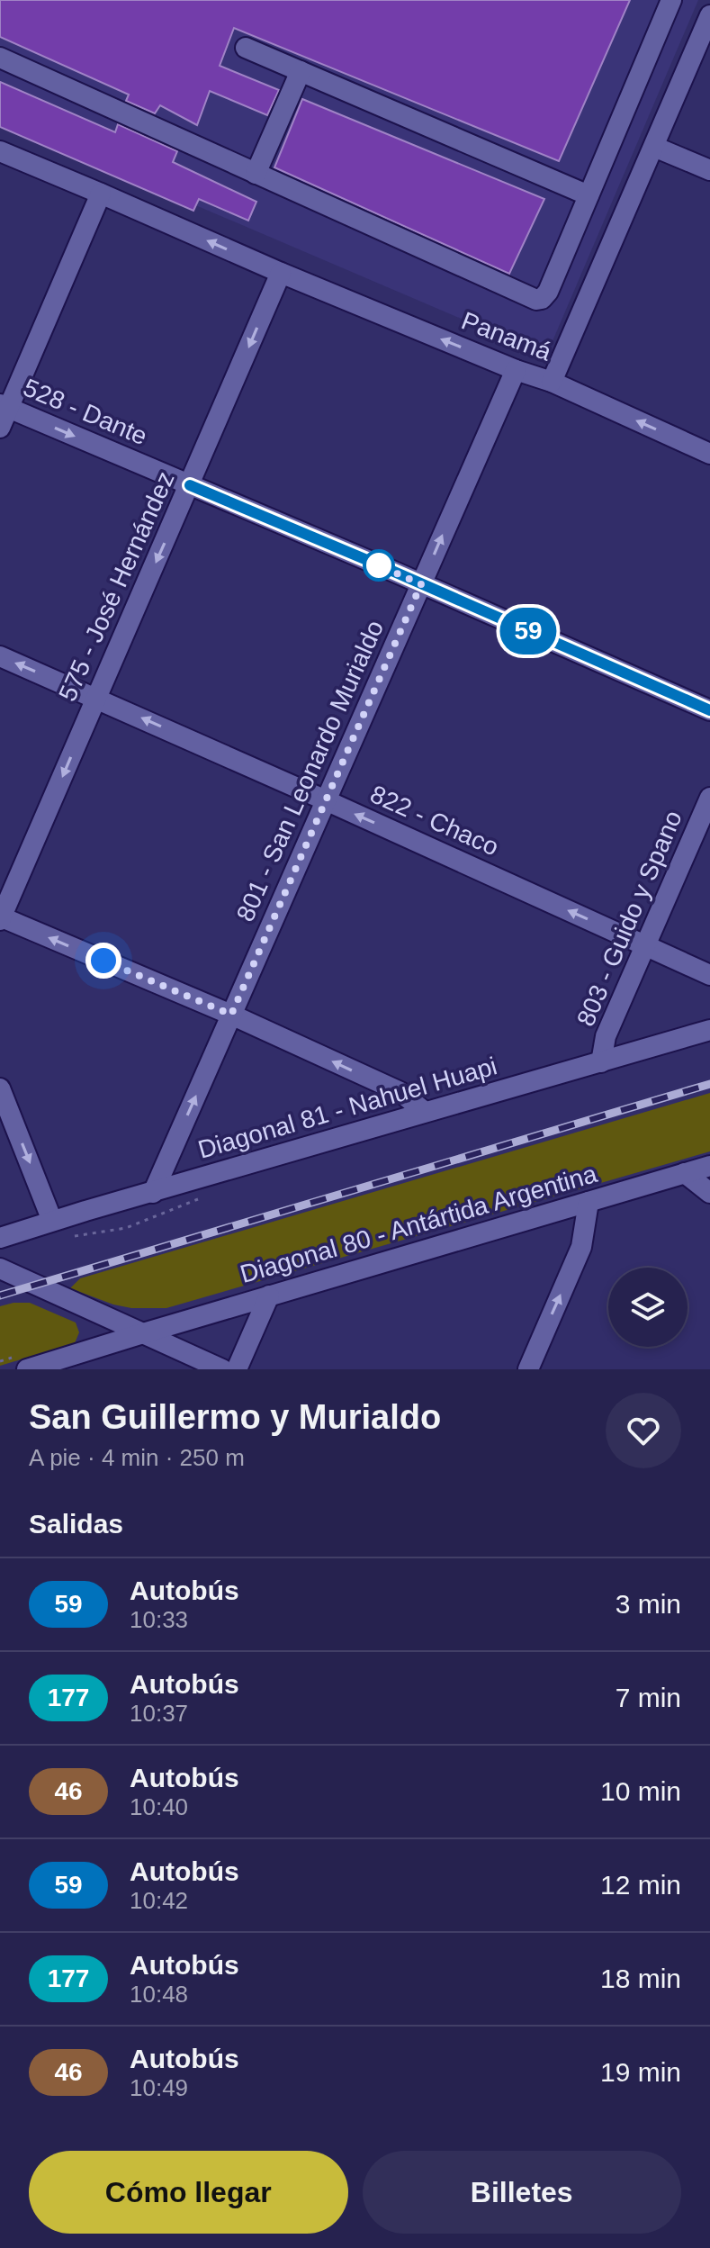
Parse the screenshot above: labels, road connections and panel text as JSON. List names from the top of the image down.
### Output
{
  "streets": {
    "street": [
      "Panamá",
      "528 - Dante",
      "575 - José Hernández",
      "801 - San Leonardo Murialdo",
      "822 - Chaco",
      "803 - Guido y Spano",
      "Diagonal 81 - Nahuel Huapi",
      "Diagonal 80 - Antártida Argentina"
    ]
  },
  "crossings": [
    ["Panamá", "575 - José Hernández"],
    ["Panamá", "801 - San Leonardo Murialdo"],
    ["528 - Dante", "575 - José Hernández"],
    ["528 - Dante", "801 - San Leonardo Murialdo"],
    ["575 - José Hernández", "822 - Chaco"],
    ["801 - San Leonardo Murialdo", "822 - Chaco"],
    ["801 - San Leonardo Murialdo", "Diagonal 81 - Nahuel Huapi"],
    ["822 - Chaco", "803 - Guido y Spano"],
    ["803 - Guido y Spano", "Diagonal 81 - Nahuel Huapi"]
  ],
  "one_way": [
    "Panamá",
    "575 - José Hernández",
    "801 - San Leonardo Murialdo",
    "822 - Chaco"
  ],
  "lines": ["bus line 59"],
  "page": {
    "on_map": "59",
    "heading": [
      ["San Guillermo y Murialdo", "A pie · 4 min · 250 m"],
      "Salidas"
    ],
    "list": [
      {
        "mark": "59",
        "name": "Autobús",
        "note": "10:33",
        "value": "3 min"
      },
      {
        "mark": "177",
        "name": "Autobús",
        "note": "10:37",
        "value": "7 min"
      },
      {
        "mark": "46",
        "name": "Autobús",
        "note": "10:40",
        "value": "10 min"
      },
      {
        "mark": "59",
        "name": "Autobús",
        "note": "10:42",
        "value": "12 min"
      },
      {
        "mark": "177",
        "name": "Autobús",
        "note": "10:48",
        "value": "18 min"
      },
      {
        "mark": "46",
        "name": "Autobús",
        "note": "10:49",
        "value": "19 min"
      }
    ],
    "buttons": ["Cómo llegar", "Billetes"]
  }
}
